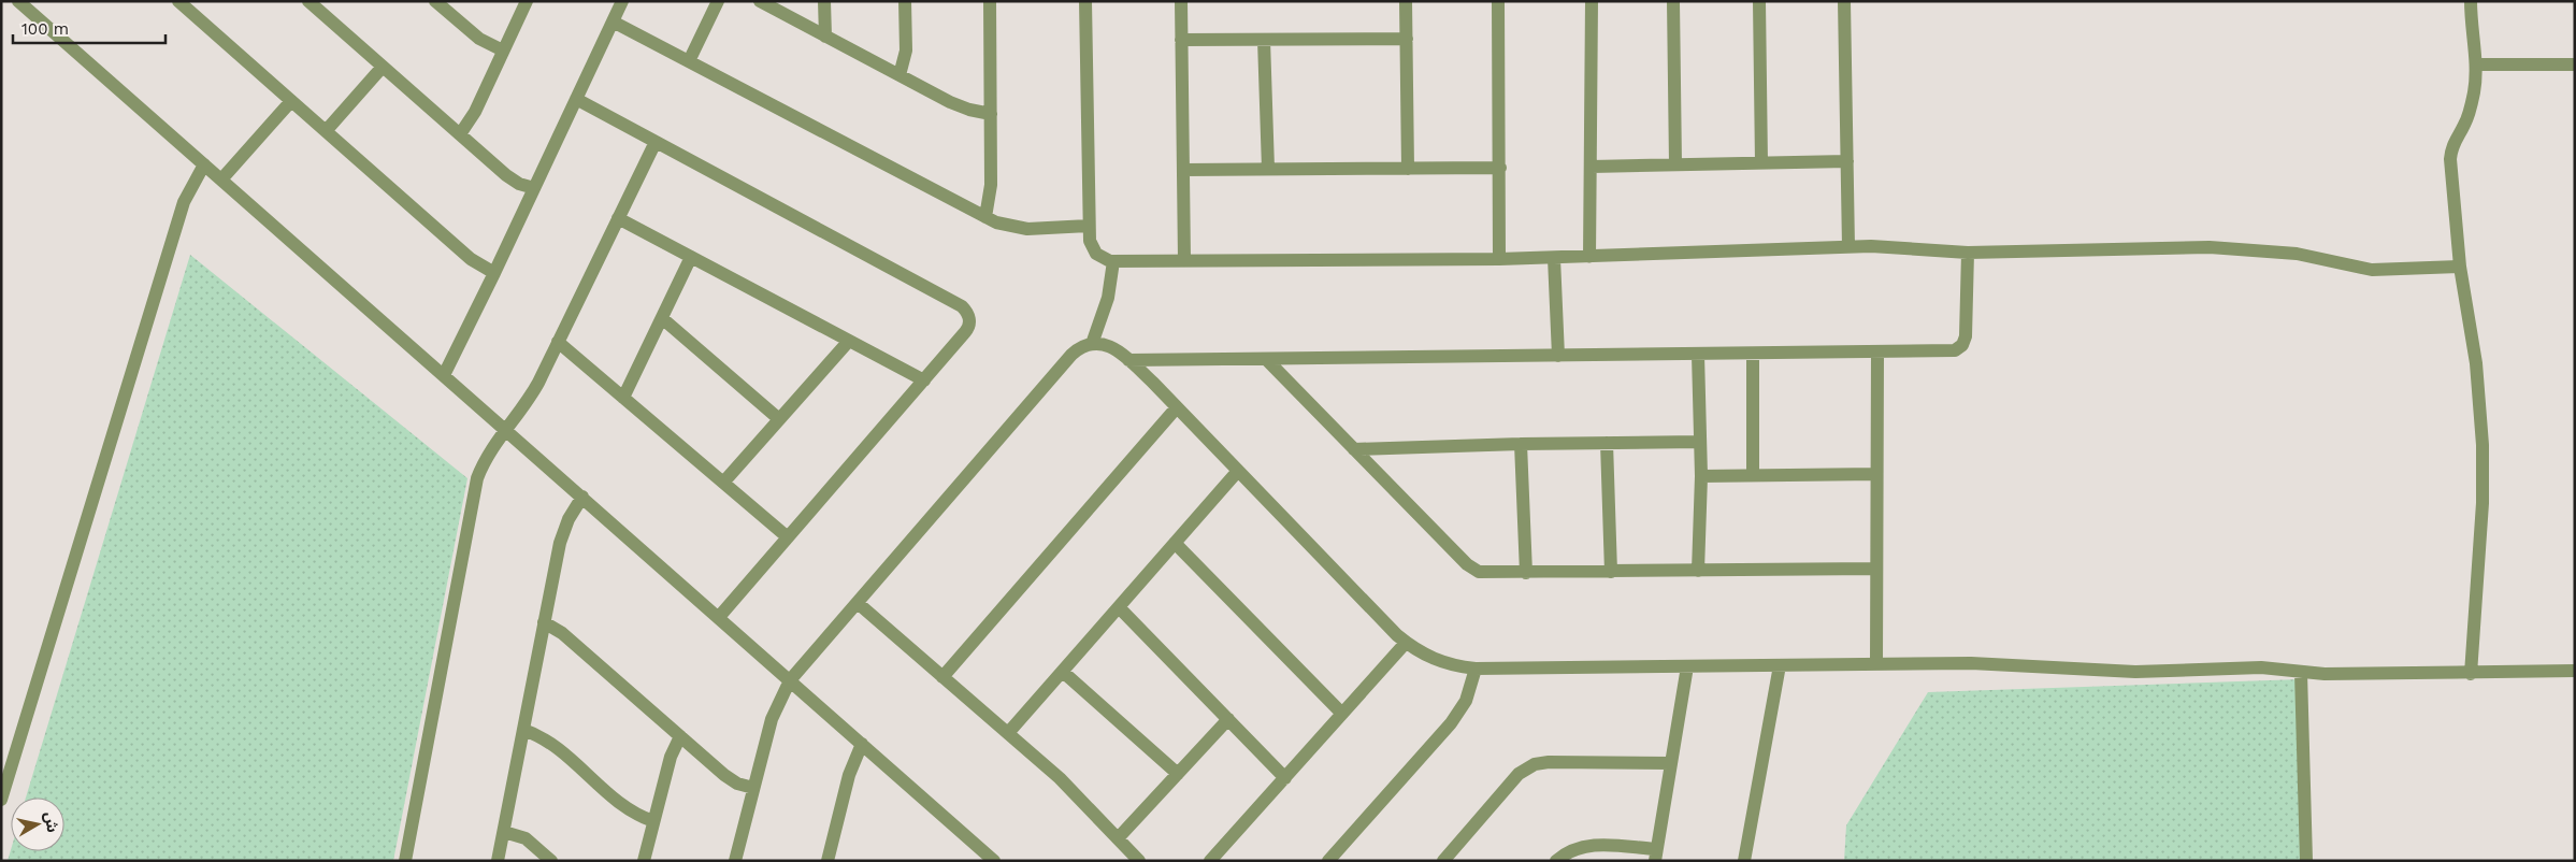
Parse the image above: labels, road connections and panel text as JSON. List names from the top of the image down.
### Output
{
  "scale_bar": "100 m",
  "north": "right"
}
